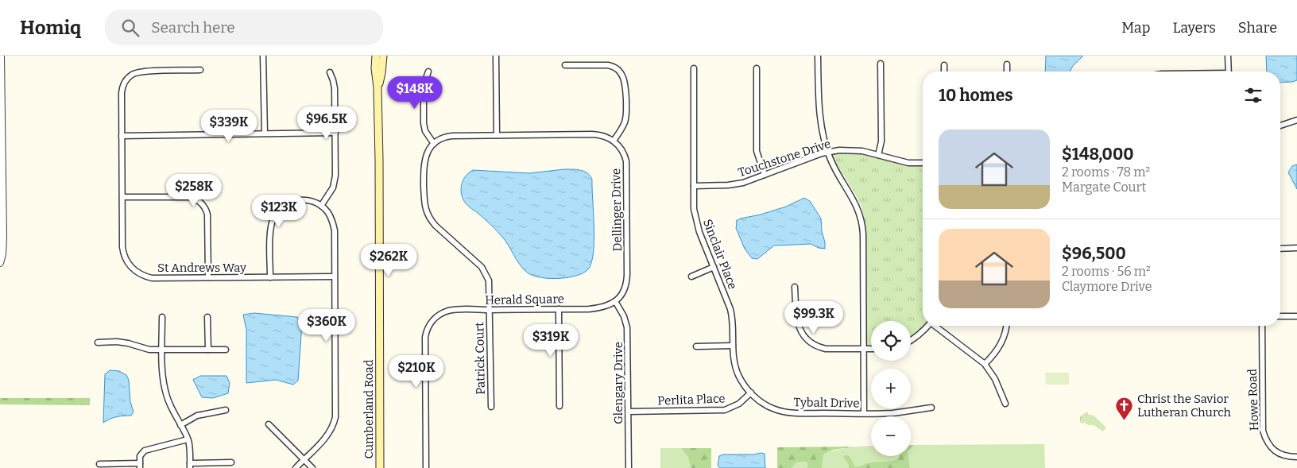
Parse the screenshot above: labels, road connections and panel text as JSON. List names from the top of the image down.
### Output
{
  "streets": {
    "main road": ["Cumberland Road"],
    "street": [
      "Touchstone Drive",
      "Dellinger Drive",
      "Sinclair Place",
      "St Andrews Way",
      "Herald Square",
      "Patrick Court",
      "Glengary Drive",
      "Perlita Place",
      "Howe Road",
      "Tybalt Drive"
    ]
  },
  "crossings": [
    ["Touchstone Drive", "Sinclair Place"],
    ["Dellinger Drive", "Herald Square"],
    ["Dellinger Drive", "Glengary Drive"],
    ["Sinclair Place", "Perlita Place"],
    ["Sinclair Place", "Tybalt Drive"],
    ["Herald Square", "Patrick Court"],
    ["Herald Square", "Glengary Drive"],
    ["Glengary Drive", "Perlita Place"],
    ["Perlita Place", "Tybalt Drive"]
  ],
  "places": {
    "church": ["Christ the Savior Lutheran Church"]
  },
  "page": {
    "header": "Homiq",
    "search": "Search here",
    "nav": ["Map", "Layers", "Share"],
    "heading": "10 homes",
    "price": [
      "$148K",
      "$96.5K",
      "$339K",
      "$258K",
      "$123K",
      "$262K",
      "$99.3K",
      "$360K",
      "$319K",
      "$210K"
    ],
    "list": [
      {
        "name": "$148,000",
        "note": "2 rooms · 78 m² · Margate Court"
      },
      {
        "name": "$96,500",
        "note": "2 rooms · 56 m² · Claymore Drive"
      }
    ],
    "map_buttons": ["+", "−"]
  }
}
